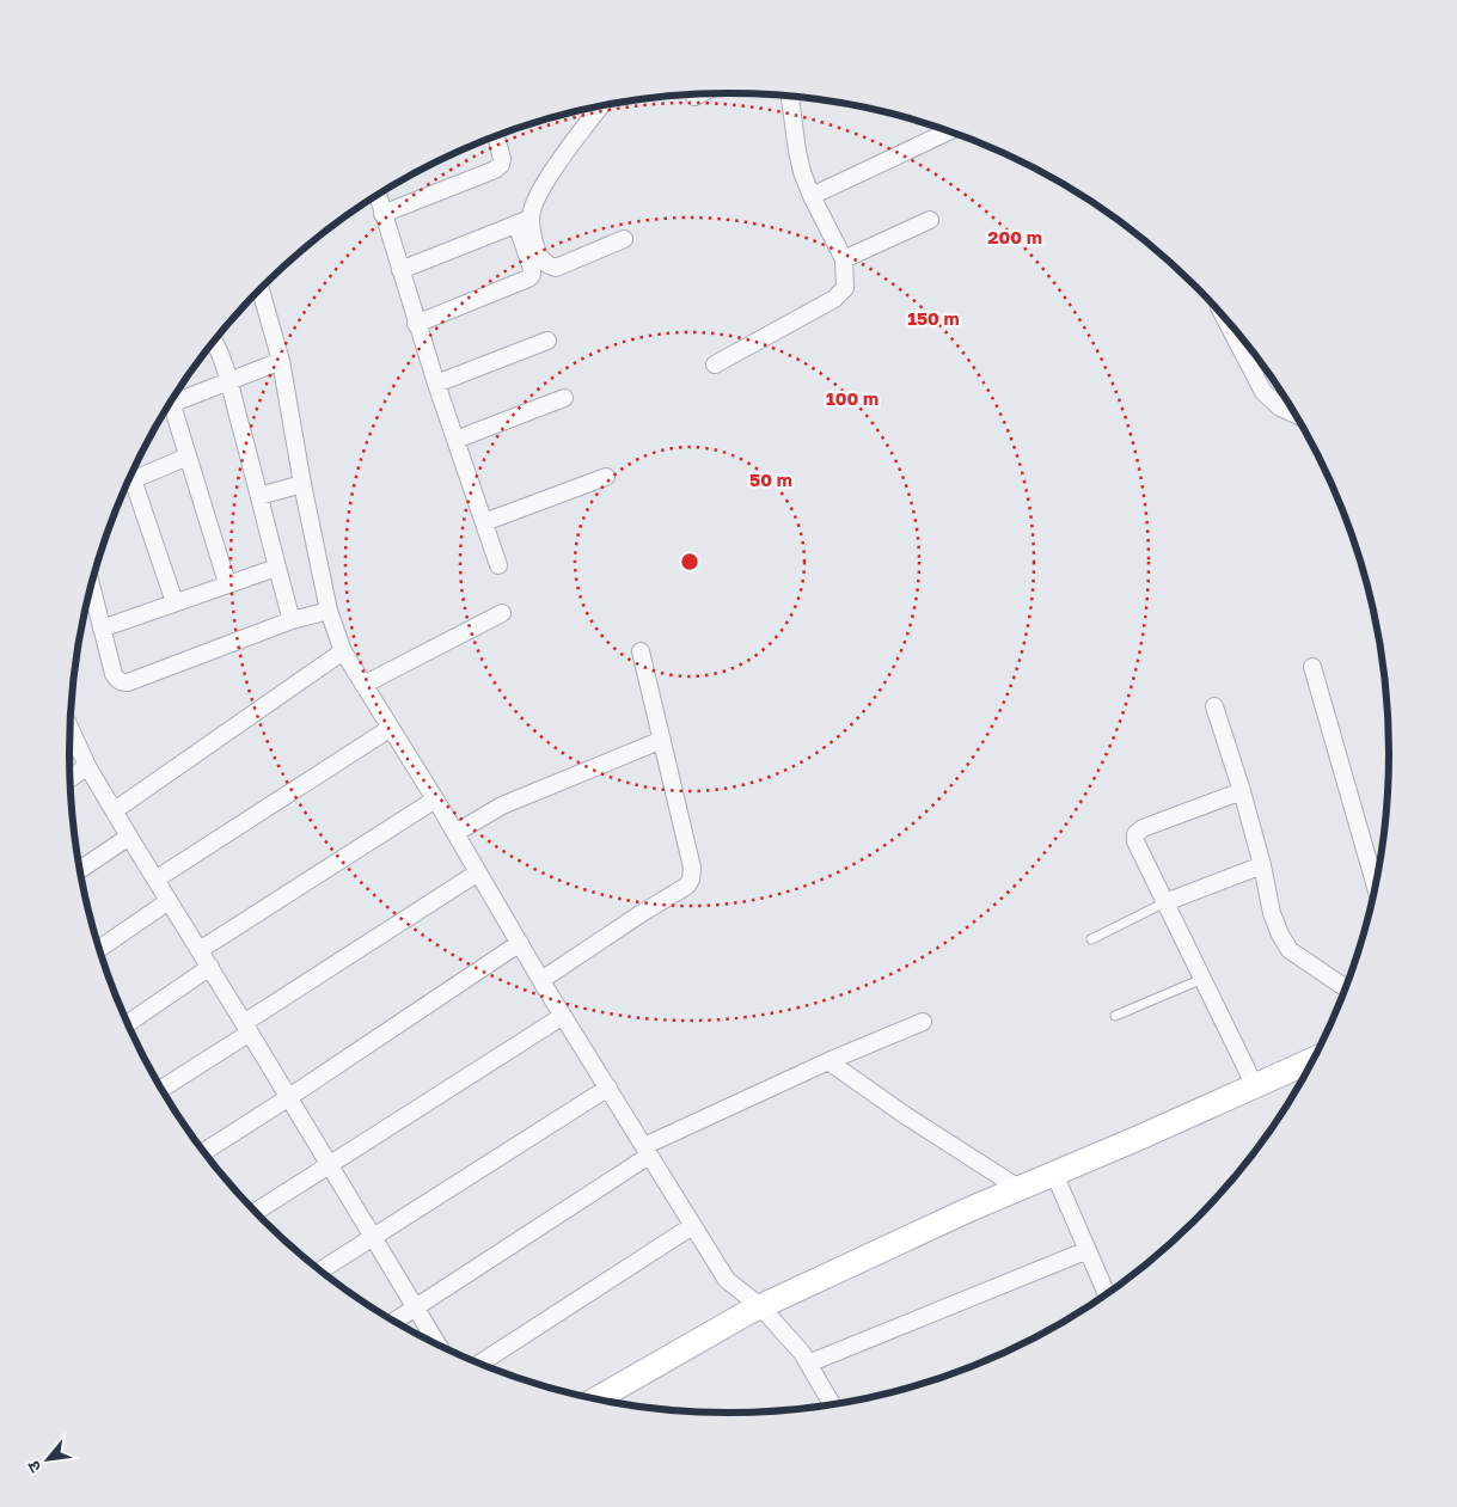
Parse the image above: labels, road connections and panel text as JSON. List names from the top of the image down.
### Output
{
  "north": "bottom left",
  "rings": [
    "200 m",
    "150 m",
    "100 m",
    "50 m"
  ]
}
